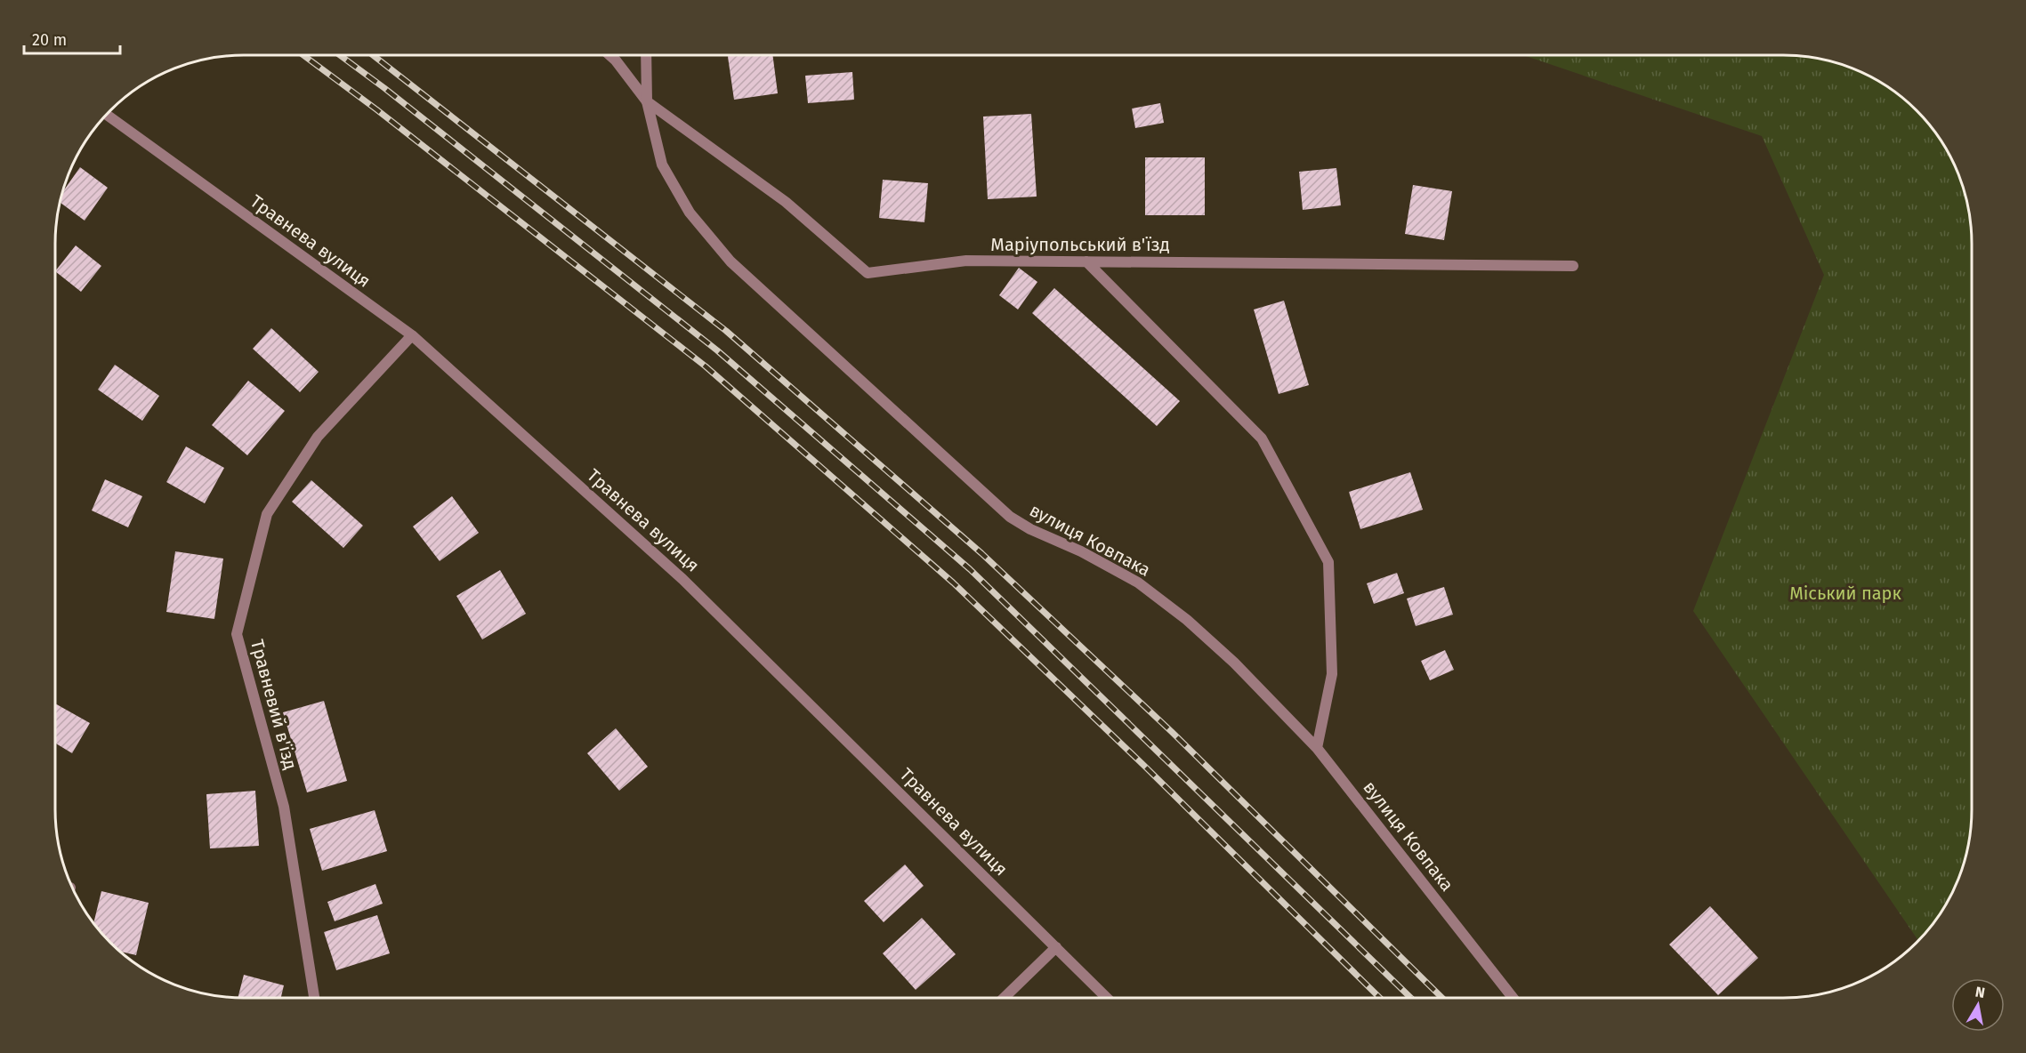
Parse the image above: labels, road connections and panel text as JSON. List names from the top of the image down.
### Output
{
  "streets": {
    "street": [
      "Травнева вулиця",
      "Маріупольський в'їзд",
      "вулиця Ковпака",
      "Травневий в'їзд"
    ]
  },
  "crossings": [
    ["Травнева вулиця", "Травневий в'їзд"],
    ["Маріупольський в'їзд", "вулиця Ковпака"]
  ],
  "parks": ["Міський парк"],
  "scale_bar": "20 m",
  "north": "top"
}
